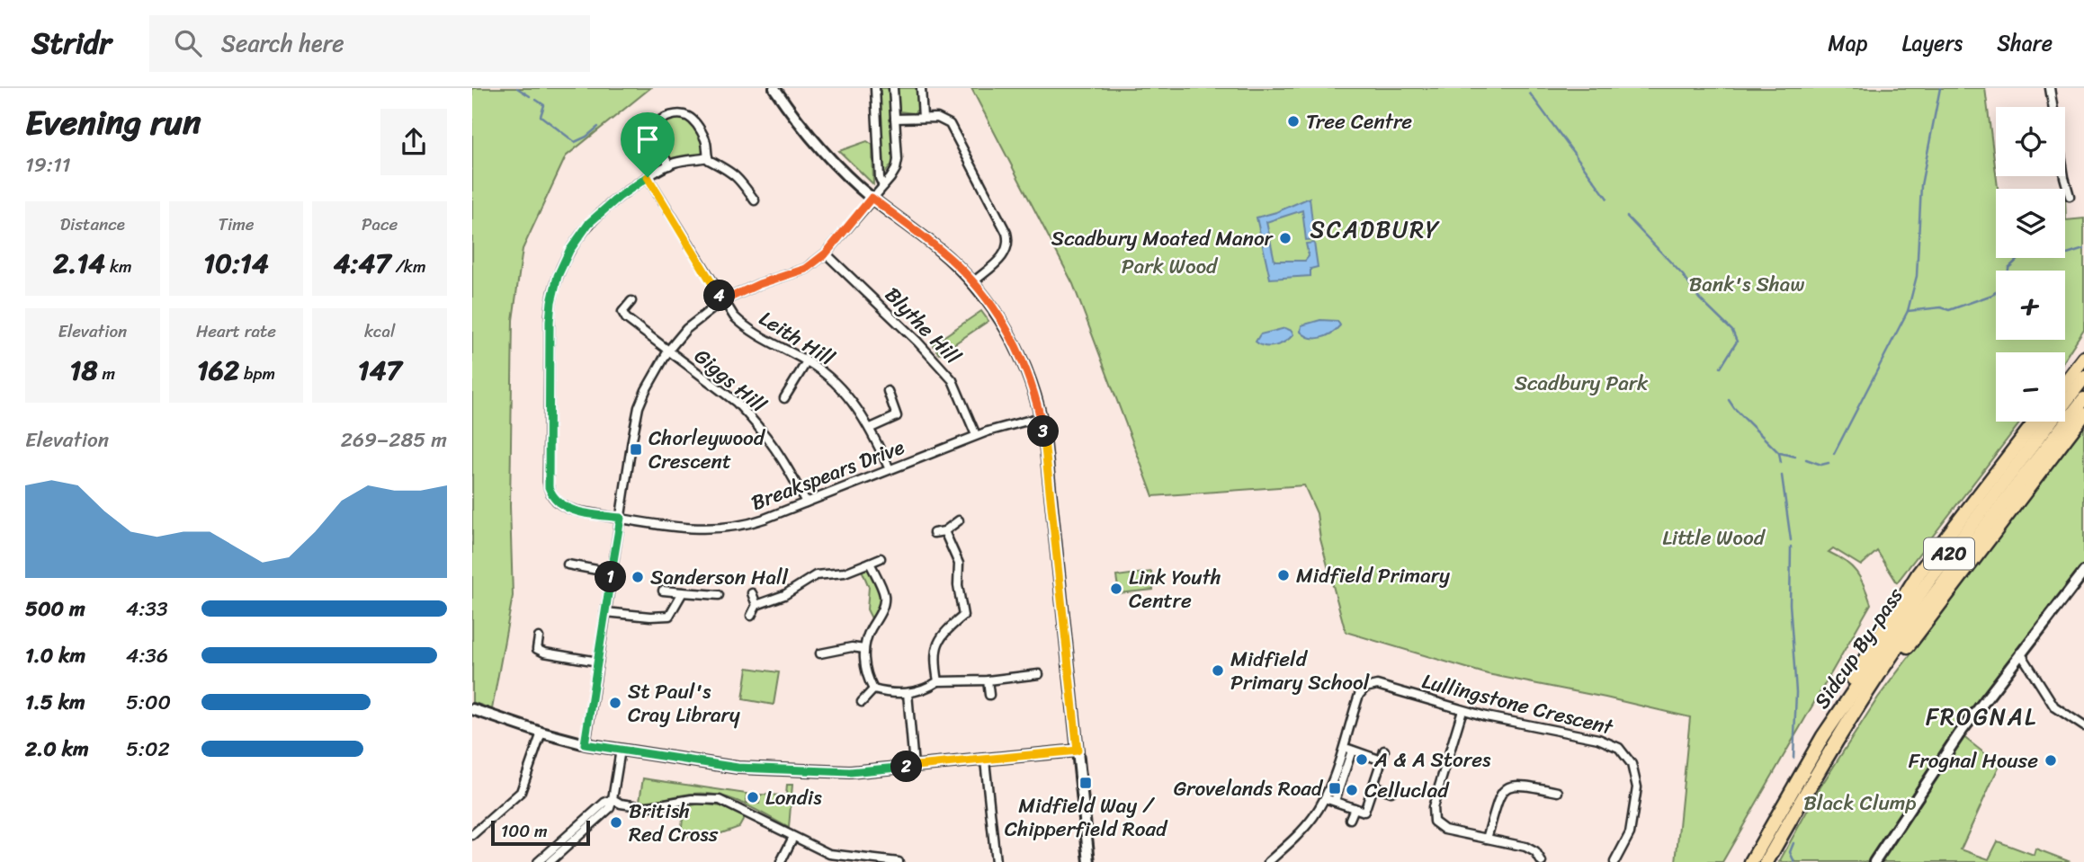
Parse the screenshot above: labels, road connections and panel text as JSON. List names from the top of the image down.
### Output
{
  "streets": {
    "highway": ["A20", "Sidcup By-pass"],
    "street": [
      "Blythe Hill",
      "Leith Hill",
      "Giggs Hill",
      "Breakspears Drive",
      "Lullingstone Crescent"
    ]
  },
  "crossings": [
    ["Blythe Hill", "Breakspears Drive"],
    ["Leith Hill", "Breakspears Drive"],
    ["Giggs Hill", "Breakspears Drive"],
    ["A20", "Sidcup By-pass"]
  ],
  "districts": ["SCADBURY", "FROGNAL"],
  "parks": [
    "Park Wood",
    "Bank's Shaw",
    "Scadbury Park",
    "Little Wood",
    "Black Clump"
  ],
  "places": {
    "other": [
      "Tree Centre",
      "Scadbury Moated Manor",
      "Midfield Primary",
      "Sanderson Hall",
      "Link Youth Centre",
      "Midfield Primary School",
      "St Paul's Cray Library",
      "A & A Stores",
      "Frognal House",
      "Celluclad",
      "Londis",
      "British Red Cross"
    ],
    "transit": ["Chorleywood Crescent", "Midfield Way / Chipperfield Road", "Grovelands Road"]
  },
  "scale_bar": "100 m",
  "page": {
    "header": "Stridr",
    "search": "Search here",
    "nav": ["Map", "Layers", "Share"],
    "heading": ["Evening run", "19:11"],
    "map_buttons": ["+", "−"],
    "stats": [
      ["Distance", "2.14 km"],
      ["Time", "10:14"],
      ["Pace", "4:47 /km"],
      ["Elevation", "18 m"],
      ["Heart rate", "162 bpm"],
      ["kcal", "147"]
    ],
    "pins": [
      "4",
      "3",
      "1",
      "2"
    ],
    "chart": ["Elevation", "269–285 m"],
    "list": [
      {
        "name": "500 m",
        "note": "4:33"
      },
      {
        "name": "1.0 km",
        "note": "4:36"
      },
      {
        "name": "1.5 km",
        "note": "5:00"
      },
      {
        "name": "2.0 km",
        "note": "5:02"
      }
    ],
    "scale": "100 m"
  }
}
